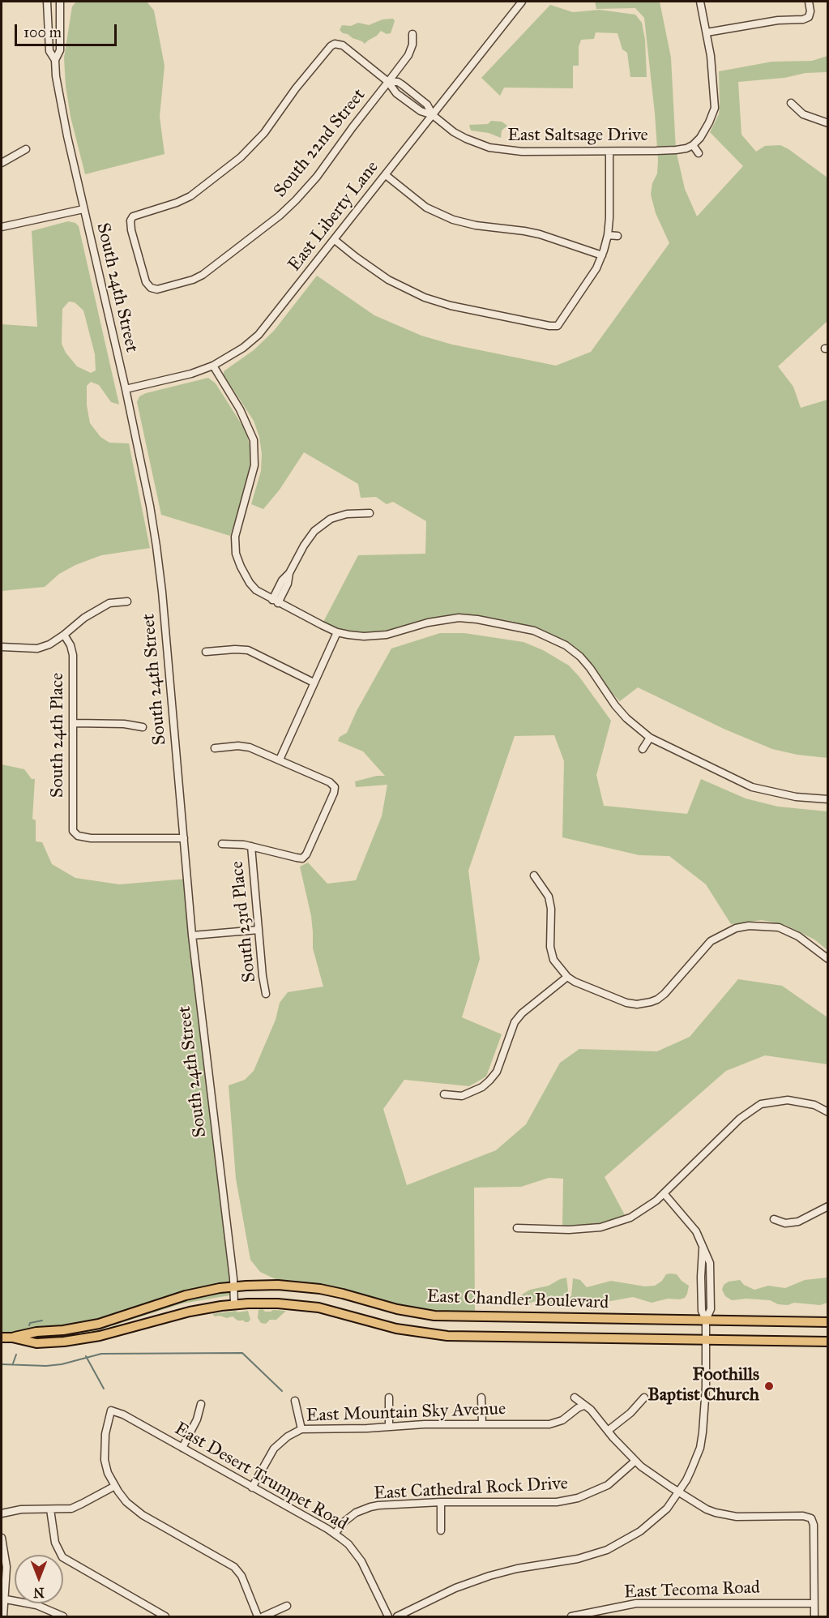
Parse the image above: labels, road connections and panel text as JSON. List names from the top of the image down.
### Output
{
  "streets": {
    "main road": ["East Chandler Boulevard"],
    "street": [
      "East Saltsage Drive",
      "South 22nd Street",
      "East Liberty Lane",
      "South 24th Street",
      "South 24th Place",
      "South 23rd Place",
      "East Mountain Sky Avenue",
      "East Desert Trumpet Road",
      "East Cathedral Rock Drive",
      "East Tecoma Road"
    ]
  },
  "crossings": [
    ["East Saltsage Drive", "South 22nd Street"],
    ["East Saltsage Drive", "East Liberty Lane"],
    ["East Liberty Lane", "South 24th Street"],
    ["South 24th Street", "South 24th Place"],
    ["South 24th Street", "East Chandler Boulevard"],
    ["East Mountain Sky Avenue", "East Desert Trumpet Road"],
    ["East Desert Trumpet Road", "East Cathedral Rock Drive"]
  ],
  "places": ["Foothills Baptist Church"],
  "scale_bar": "100 m",
  "north": "bottom"
}
